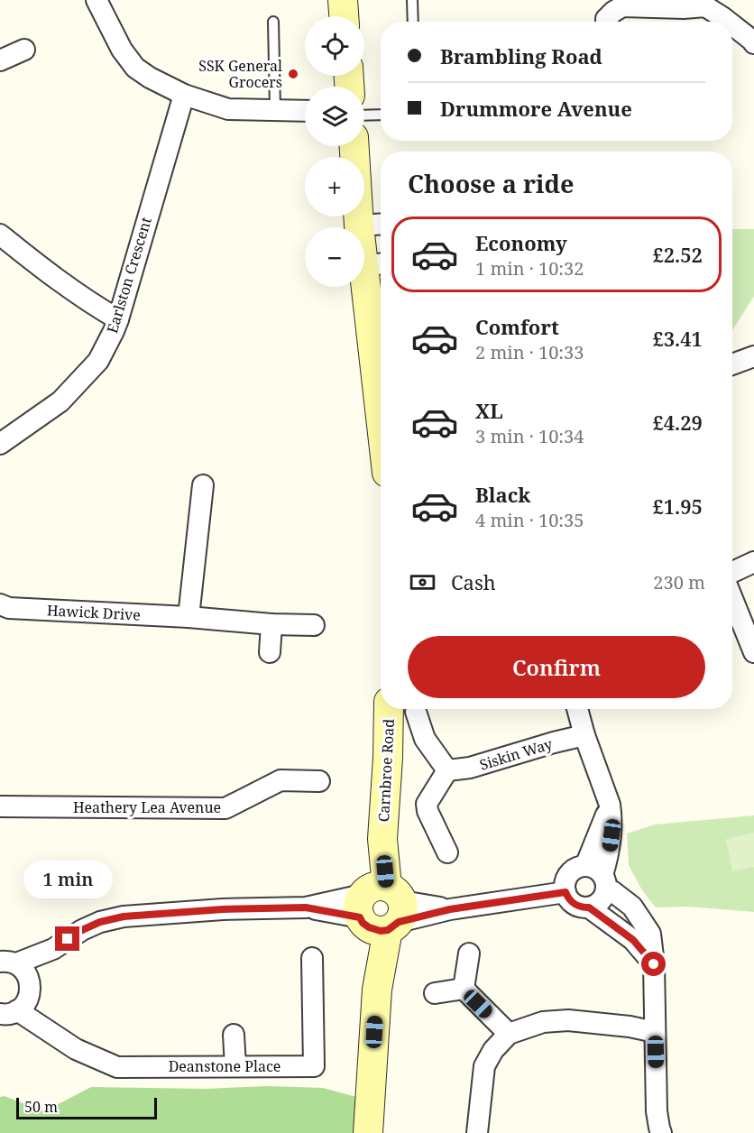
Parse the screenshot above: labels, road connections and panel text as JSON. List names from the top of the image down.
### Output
{
  "streets": {
    "street": [
      "Earlston Crescent",
      "Hawick Drive",
      "Siskin Way",
      "Carnbroe Road",
      "Heathery Lea Avenue",
      "Deanstone Place"
    ]
  },
  "places": ["SSK General Grocers"],
  "scale_bar": "50 m",
  "page": {
    "map_buttons": ["+", "−"],
    "banner": ["Brambling Road", "Drummore Avenue"],
    "heading": "Choose a ride",
    "list": [
      {
        "name": "Economy",
        "note": "1 min · 10:32",
        "value": "£2.52"
      },
      {
        "name": "Comfort",
        "note": "2 min · 10:33",
        "value": "£3.41"
      },
      {
        "name": "XL",
        "note": "3 min · 10:34",
        "value": "£4.29"
      },
      {
        "name": "Black",
        "note": "4 min · 10:35",
        "value": "£1.95"
      }
    ],
    "pay": ["Cash", "230 m"],
    "buttons": "Confirm",
    "bubble": "1 min",
    "scale": "50 m"
  }
}
